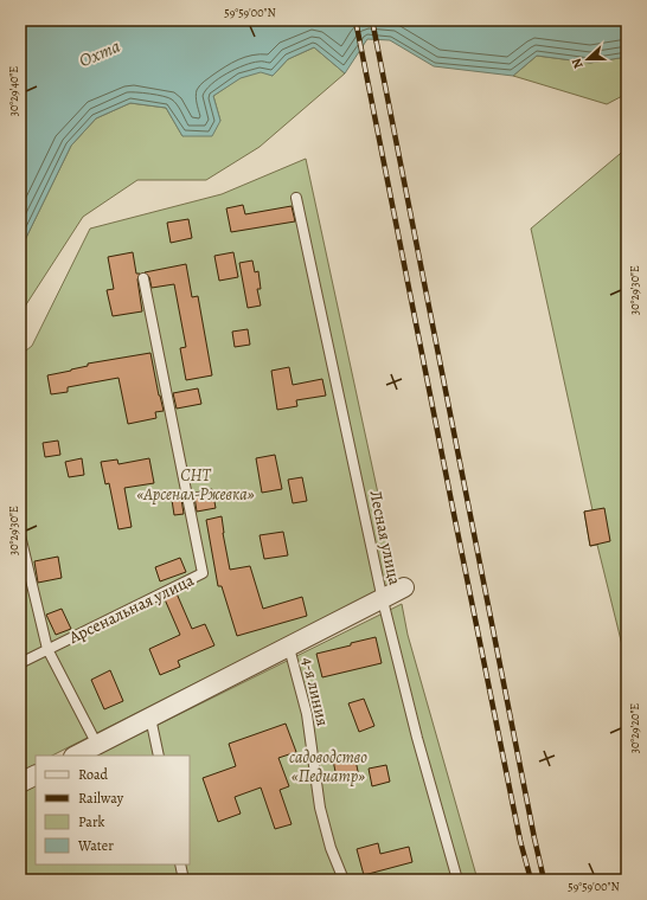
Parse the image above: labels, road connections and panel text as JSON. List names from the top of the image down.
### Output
{
  "streets": {
    "lane": ["Лесная улица", "Арсенальная улица", "4-я линия"]
  },
  "water": ["Охта"],
  "parks": ["СНТ «Арсенал-Ржевка»", "садоводство «Педиатр»"],
  "legend": [
    "Road",
    "Railway",
    "Park",
    "Water"
  ],
  "north": "left",
  "coordinates": [
    "59°59'00\"N",
    "30°29'40\"E",
    "30°29'30\"E",
    "30°29'20\"E"
  ]
}
